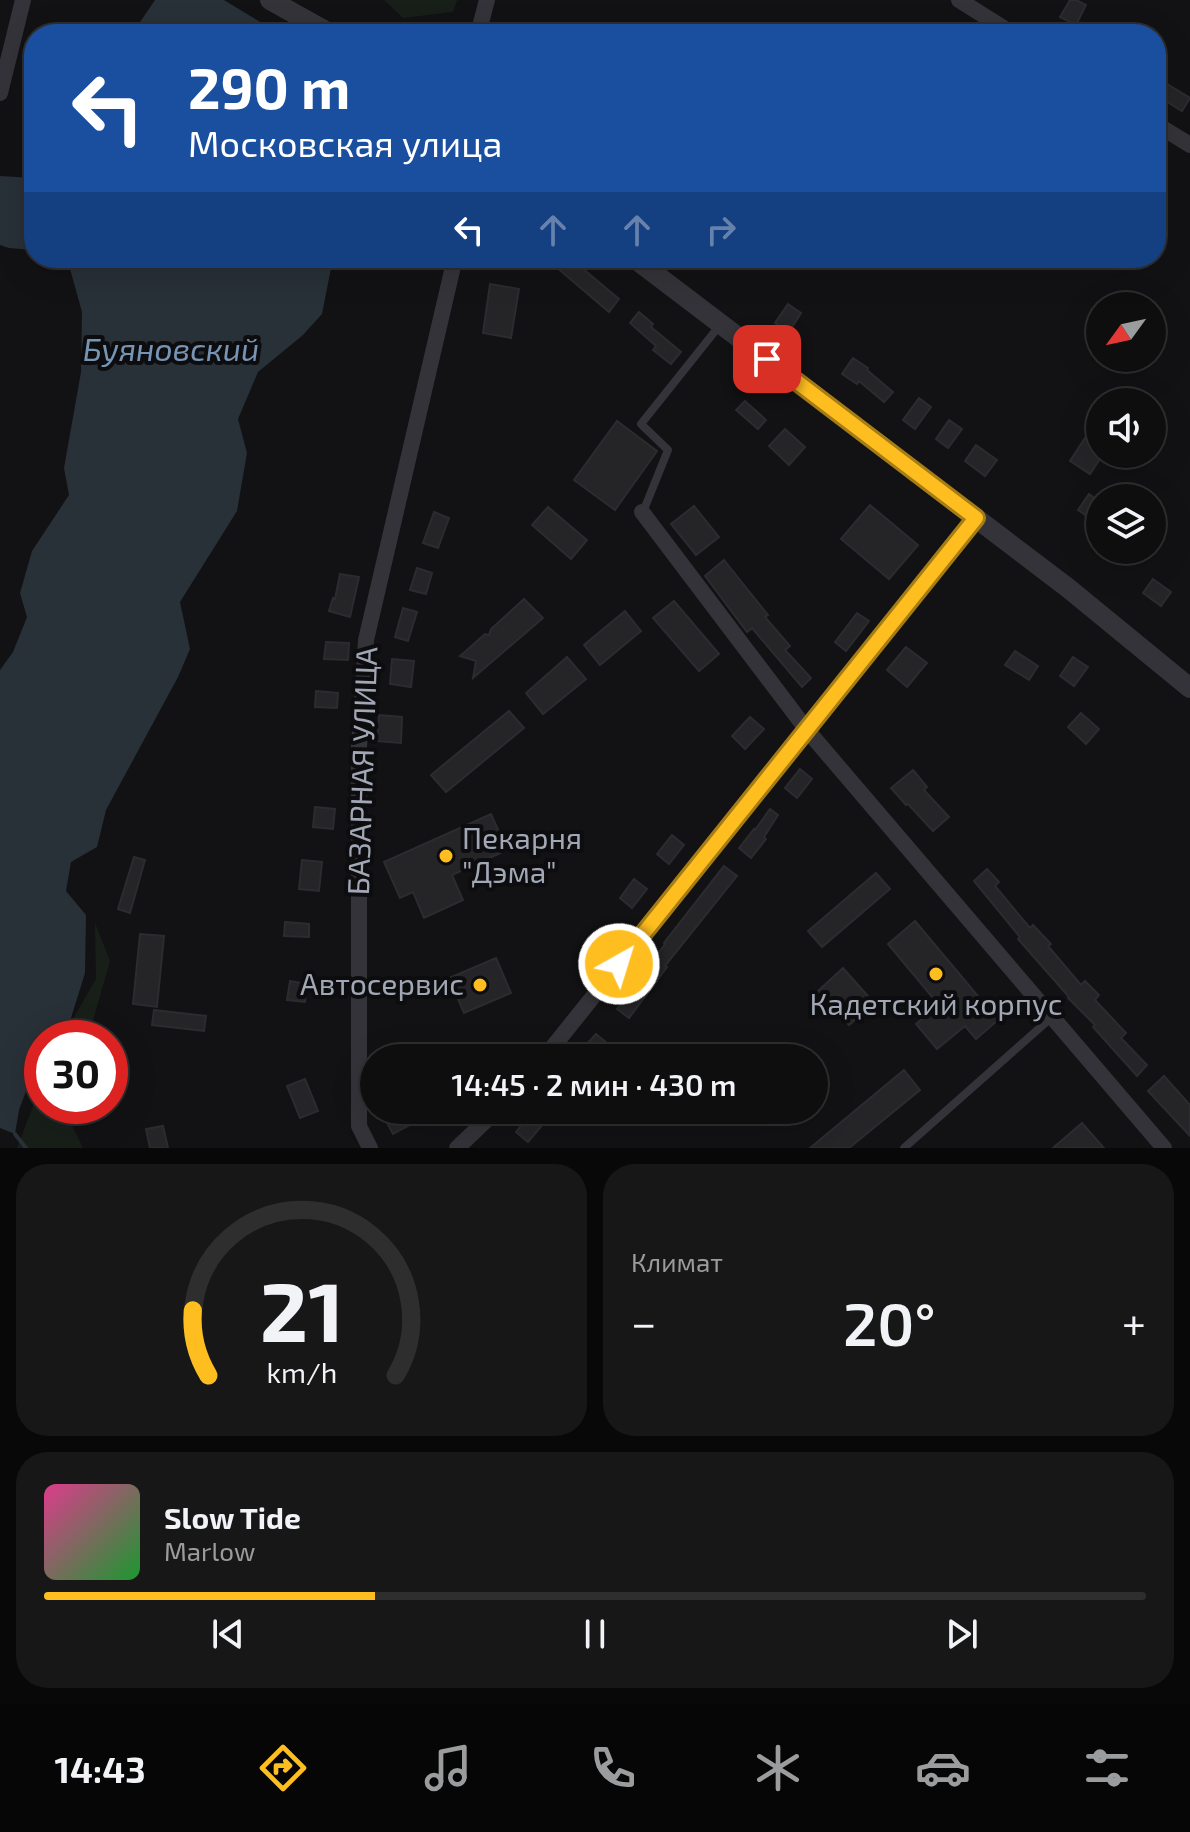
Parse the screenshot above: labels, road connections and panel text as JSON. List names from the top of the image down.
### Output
{
  "streets": {
    "street": ["БАЗАРНАЯ УЛИЦА"]
  },
  "water": ["Буяновский"],
  "places": ["Пекарня \"Дэма\"", "Кадетский корпус", "Автосервис"],
  "north": "bottom left",
  "page": {
    "turn": ["290 m", "Московская улица"],
    "limit": "30",
    "trip": "14:45 · 2 мин · 430 m",
    "tile": "Климат",
    "heat": ["−", "20°", "+"],
    "song": ["Slow Tide", "Marlow"],
    "tabs": "14:43",
    "gauge": ["21", "km/h"]
  }
}
